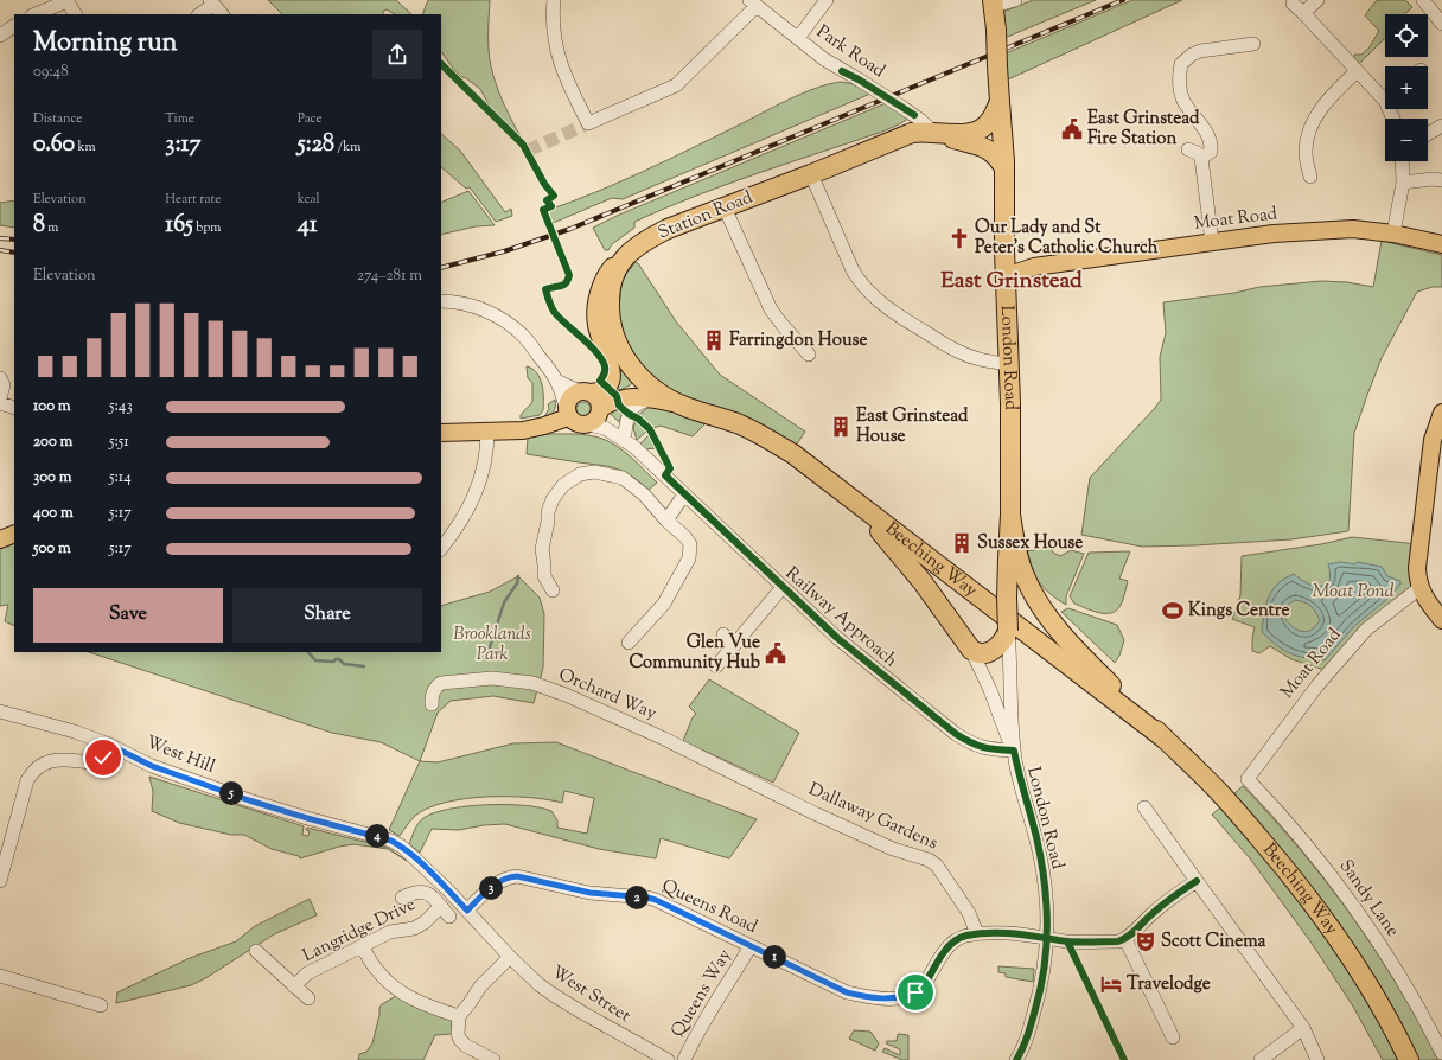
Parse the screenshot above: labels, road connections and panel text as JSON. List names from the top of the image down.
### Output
{
  "streets": {
    "highway": ["Station Road", "London Road", "Beeching Way"],
    "main road": ["Moat Road"],
    "street": [
      "Park Road",
      "Railway Approach",
      "Orchard Way",
      "West Hill",
      "Dallaway Gardens",
      "Sandy Lane",
      "Queens Road",
      "Langridge Drive",
      "Queens Way",
      "West Street"
    ]
  },
  "crossings": [
    ["Park Road", "Station Road"],
    ["Station Road", "London Road"],
    ["Station Road", "Beeching Way"],
    ["Station Road", "Railway Approach"],
    ["Moat Road", "London Road"],
    ["Moat Road", "Sandy Lane"],
    ["London Road", "Beeching Way"],
    ["London Road", "Railway Approach"],
    ["London Road", "Queens Road"],
    ["Beeching Way", "Railway Approach"],
    ["Orchard Way", "Dallaway Gardens"],
    ["West Hill", "West Street"],
    ["Dallaway Gardens", "Queens Road"],
    ["Queens Road", "Queens Way"],
    ["Queens Road", "West Street"]
  ],
  "districts": ["East Grinstead"],
  "water": ["Moat Pond"],
  "parks": ["Brooklands Park"],
  "places": {
    "public building": ["East Grinstead Fire Station", "Glen Vue Community Hub"],
    "church": ["Our Lady and St Peter’s Catholic Church"],
    "building": ["Farringdon House", "East Grinstead House", "Sussex House"],
    "sports": ["Kings Centre"],
    "theatre": ["Scott Cinema"],
    "hotel": ["Travelodge"]
  },
  "page": {
    "map_buttons": ["+", "−"],
    "heading": ["Morning run", "09:48"],
    "stats": [
      ["Distance", "0.60 km"],
      ["Time", "3:17"],
      ["Pace", "5:28 /km"],
      ["Elevation", "8 m"],
      ["Heart rate", "165 bpm"],
      ["kcal", "41"]
    ],
    "chart": ["Elevation", "274–281 m"],
    "list": [
      {
        "name": "100 m",
        "note": "5:43"
      },
      {
        "name": "200 m",
        "note": "5:51"
      },
      {
        "name": "300 m",
        "note": "5:14"
      },
      {
        "name": "400 m",
        "note": "5:17"
      },
      {
        "name": "500 m",
        "note": "5:17"
      }
    ],
    "buttons": ["Save", "Share"],
    "pins": [
      "5",
      "4",
      "3",
      "2",
      "1"
    ]
  }
}
